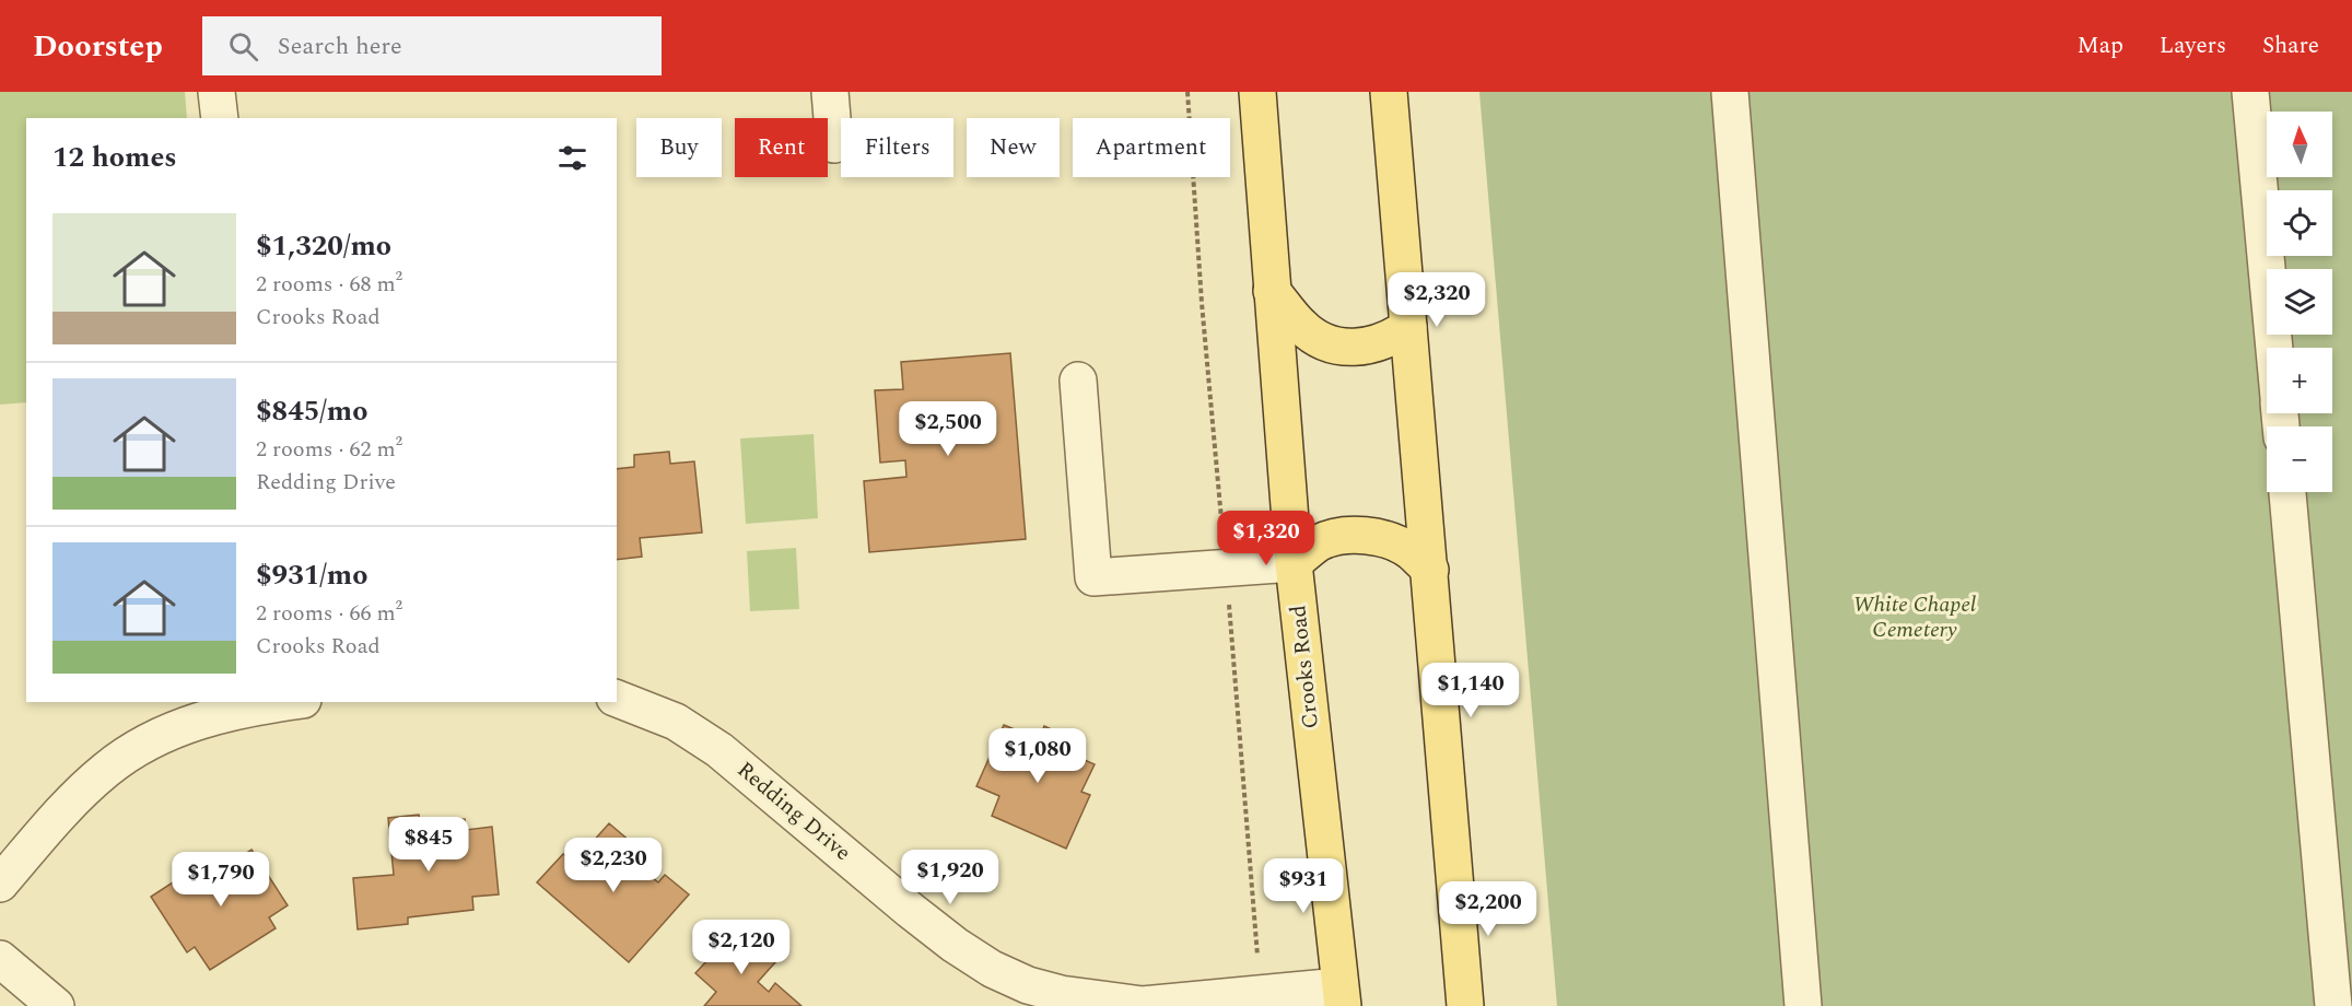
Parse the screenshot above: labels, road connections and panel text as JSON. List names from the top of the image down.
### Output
{
  "streets": {
    "main road": ["Crooks Road"],
    "street": ["Redding Drive"]
  },
  "crossings": [
    ["Crooks Road", "Redding Drive"]
  ],
  "parks": ["White Chapel Cemetery"],
  "north": "top",
  "page": {
    "header": "Doorstep",
    "search": "Search here",
    "nav": ["Map", "Layers", "Share"],
    "map_buttons": ["+", "−"],
    "chip": [
      "Buy",
      "Rent",
      "Filters",
      "New",
      "Apartment"
    ],
    "heading": "12 homes",
    "list": [
      {
        "name": "$1,320/mo",
        "note": "2 rooms · 68 m² · Crooks Road"
      },
      {
        "name": "$845/mo",
        "note": "2 rooms · 62 m² · Redding Drive"
      },
      {
        "name": "$931/mo",
        "note": "2 rooms · 66 m² · Crooks Road"
      }
    ],
    "price": [
      "$2,320",
      "$2,500",
      "$1,320",
      "$1,140",
      "$1,080",
      "$845",
      "$2,230",
      "$1,920",
      "$1,790",
      "$931",
      "$2,200",
      "$2,120"
    ]
  }
}
